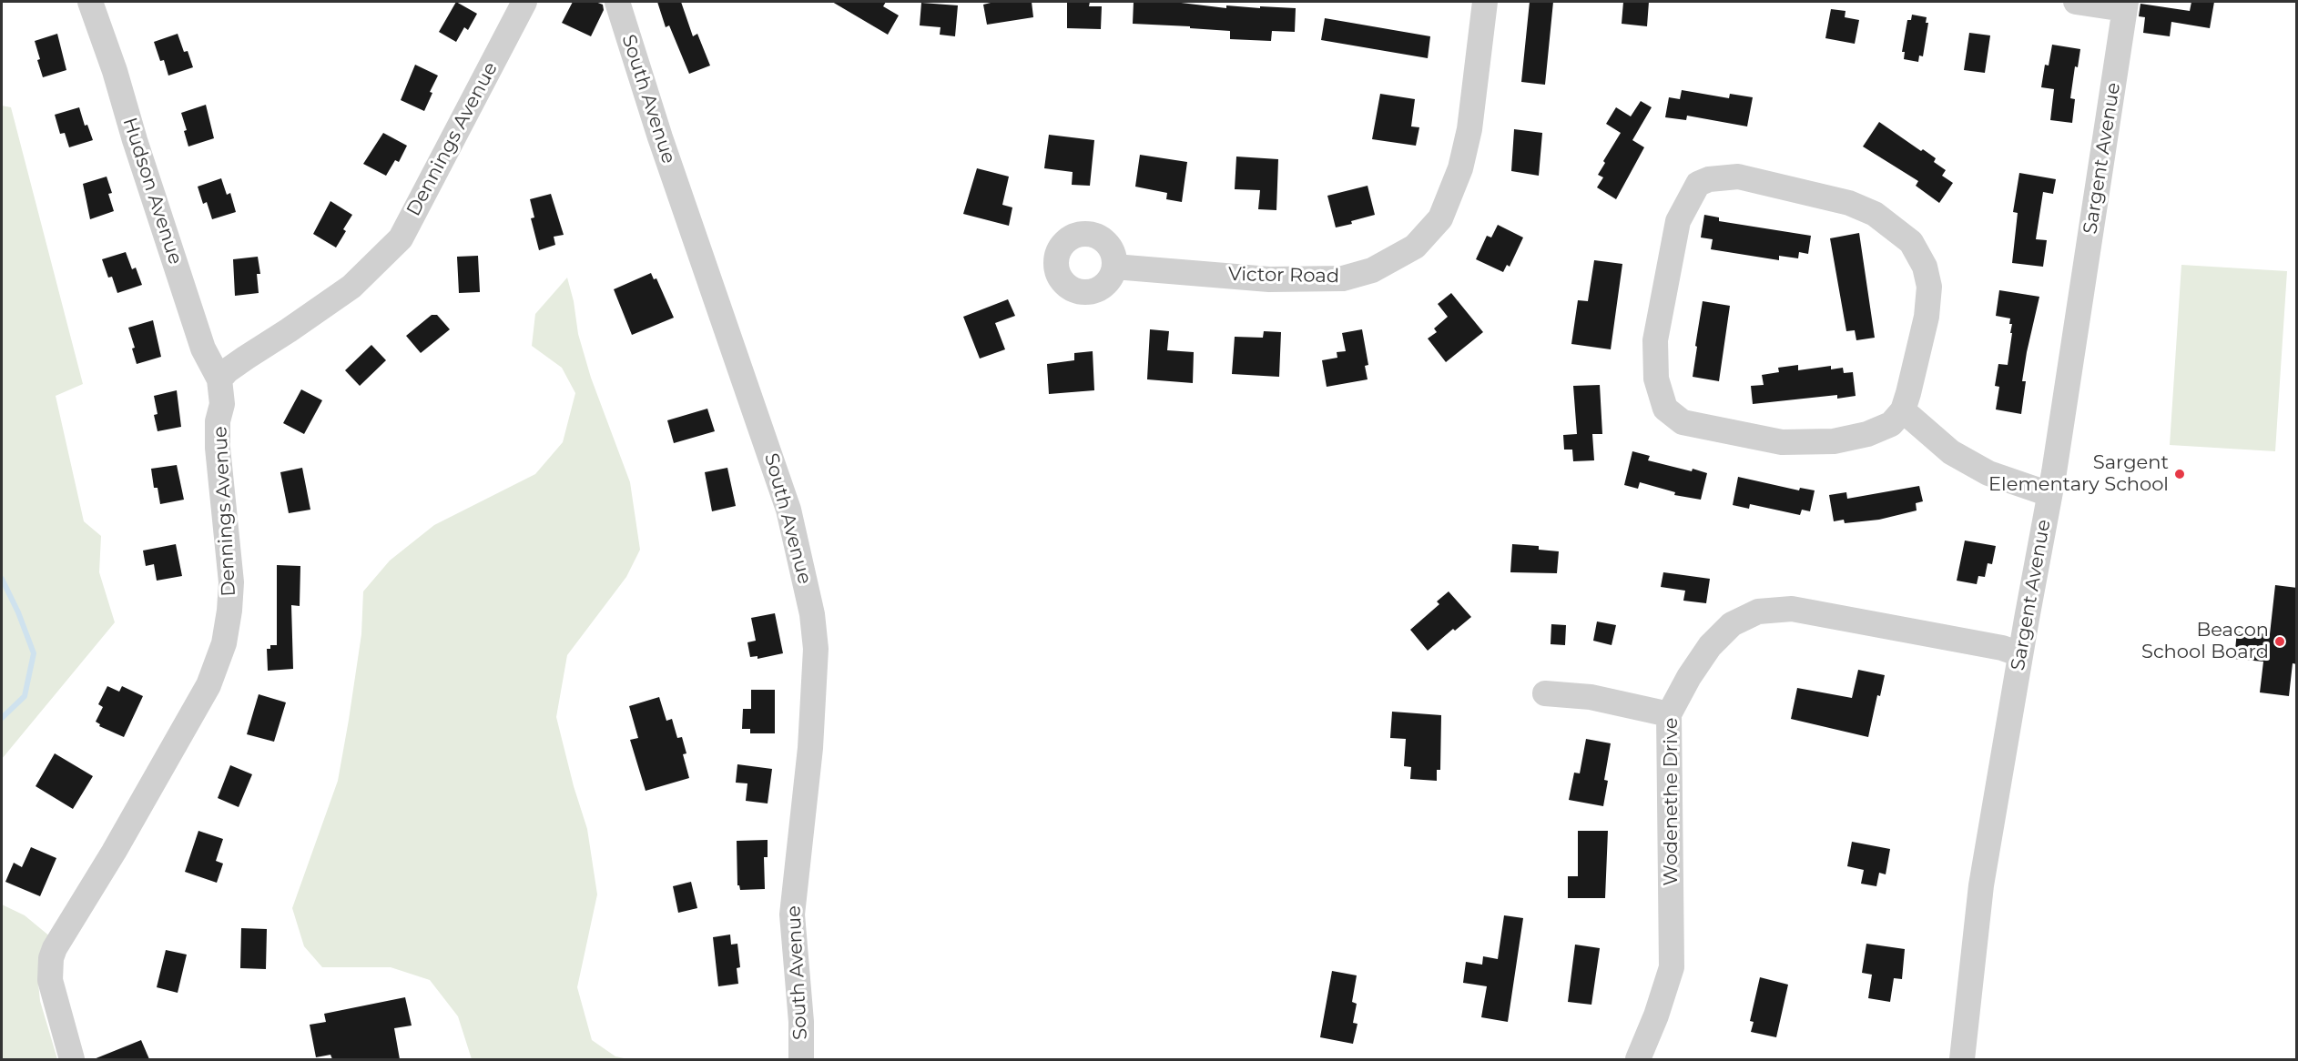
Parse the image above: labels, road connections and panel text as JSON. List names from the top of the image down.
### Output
{
  "streets": {
    "street": [
      "South Avenue",
      "Dennings Avenue",
      "Sargent Avenue",
      "Hudson Avenue",
      "Victor Road",
      "Wodenethe Drive"
    ]
  },
  "crossings": [
    ["Dennings Avenue", "Hudson Avenue"],
    ["Sargent Avenue", "Wodenethe Drive"]
  ],
  "places": ["Sargent Elementary School", "Beacon School Board"]
}
